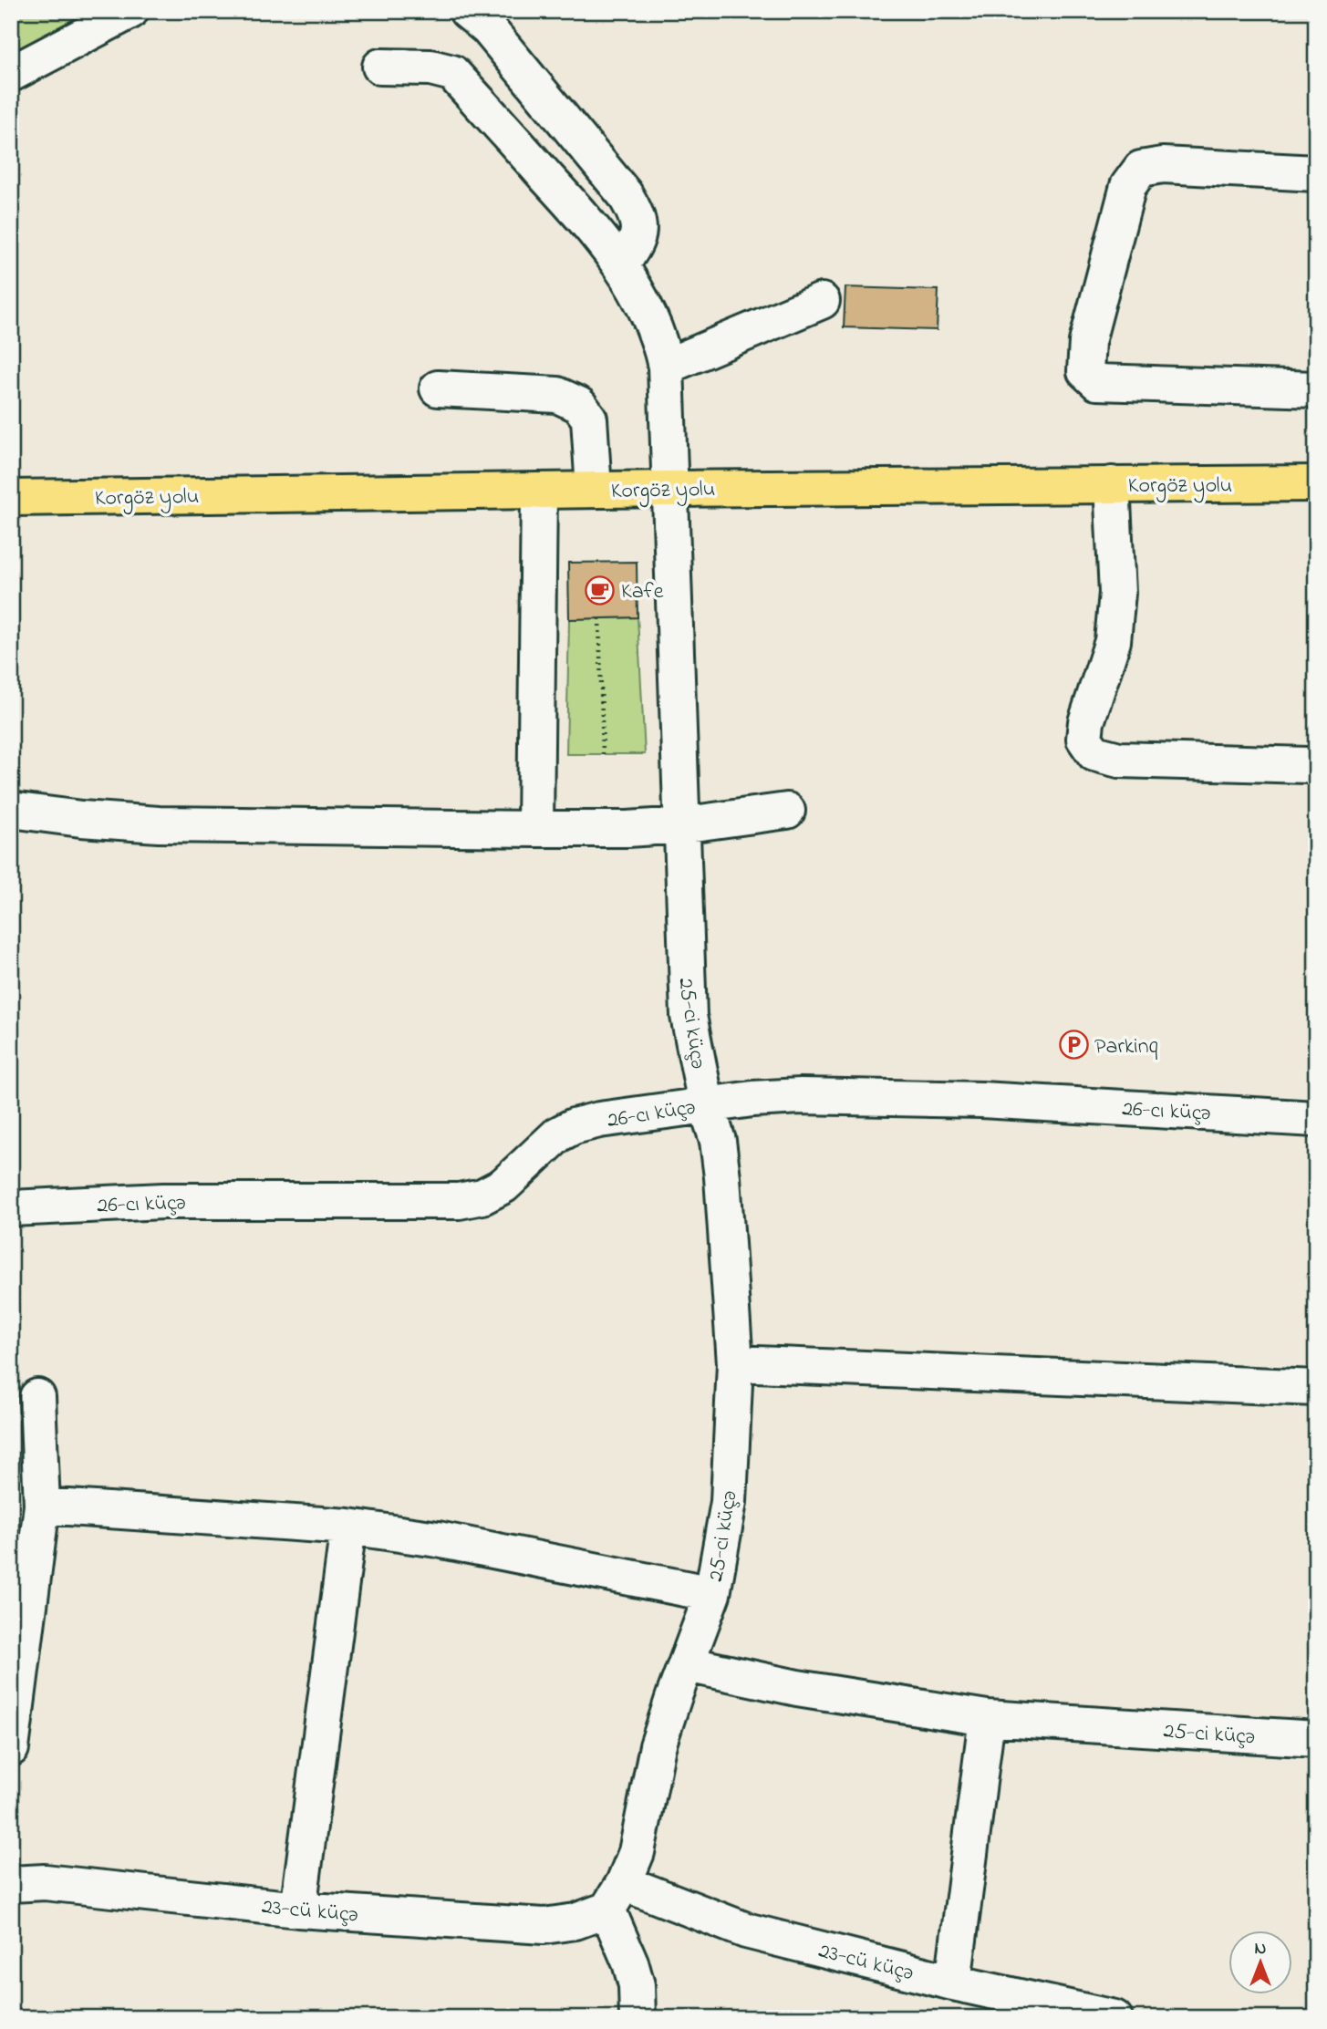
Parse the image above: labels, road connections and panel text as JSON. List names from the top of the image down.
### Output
{
  "streets": {
    "main road": ["Korgöz yolu"],
    "street": ["25-ci küçə", "26-cı küçə", "23-cü küçə"]
  },
  "crossings": [
    ["Korgöz yolu", "25-ci küçə"],
    ["25-ci küçə", "26-cı küçə"],
    ["25-ci küçə", "23-cü küçə"]
  ],
  "places": {
    "cafe": ["Kafe"],
    "parking": ["Parkinq"]
  },
  "north": "top"
}
